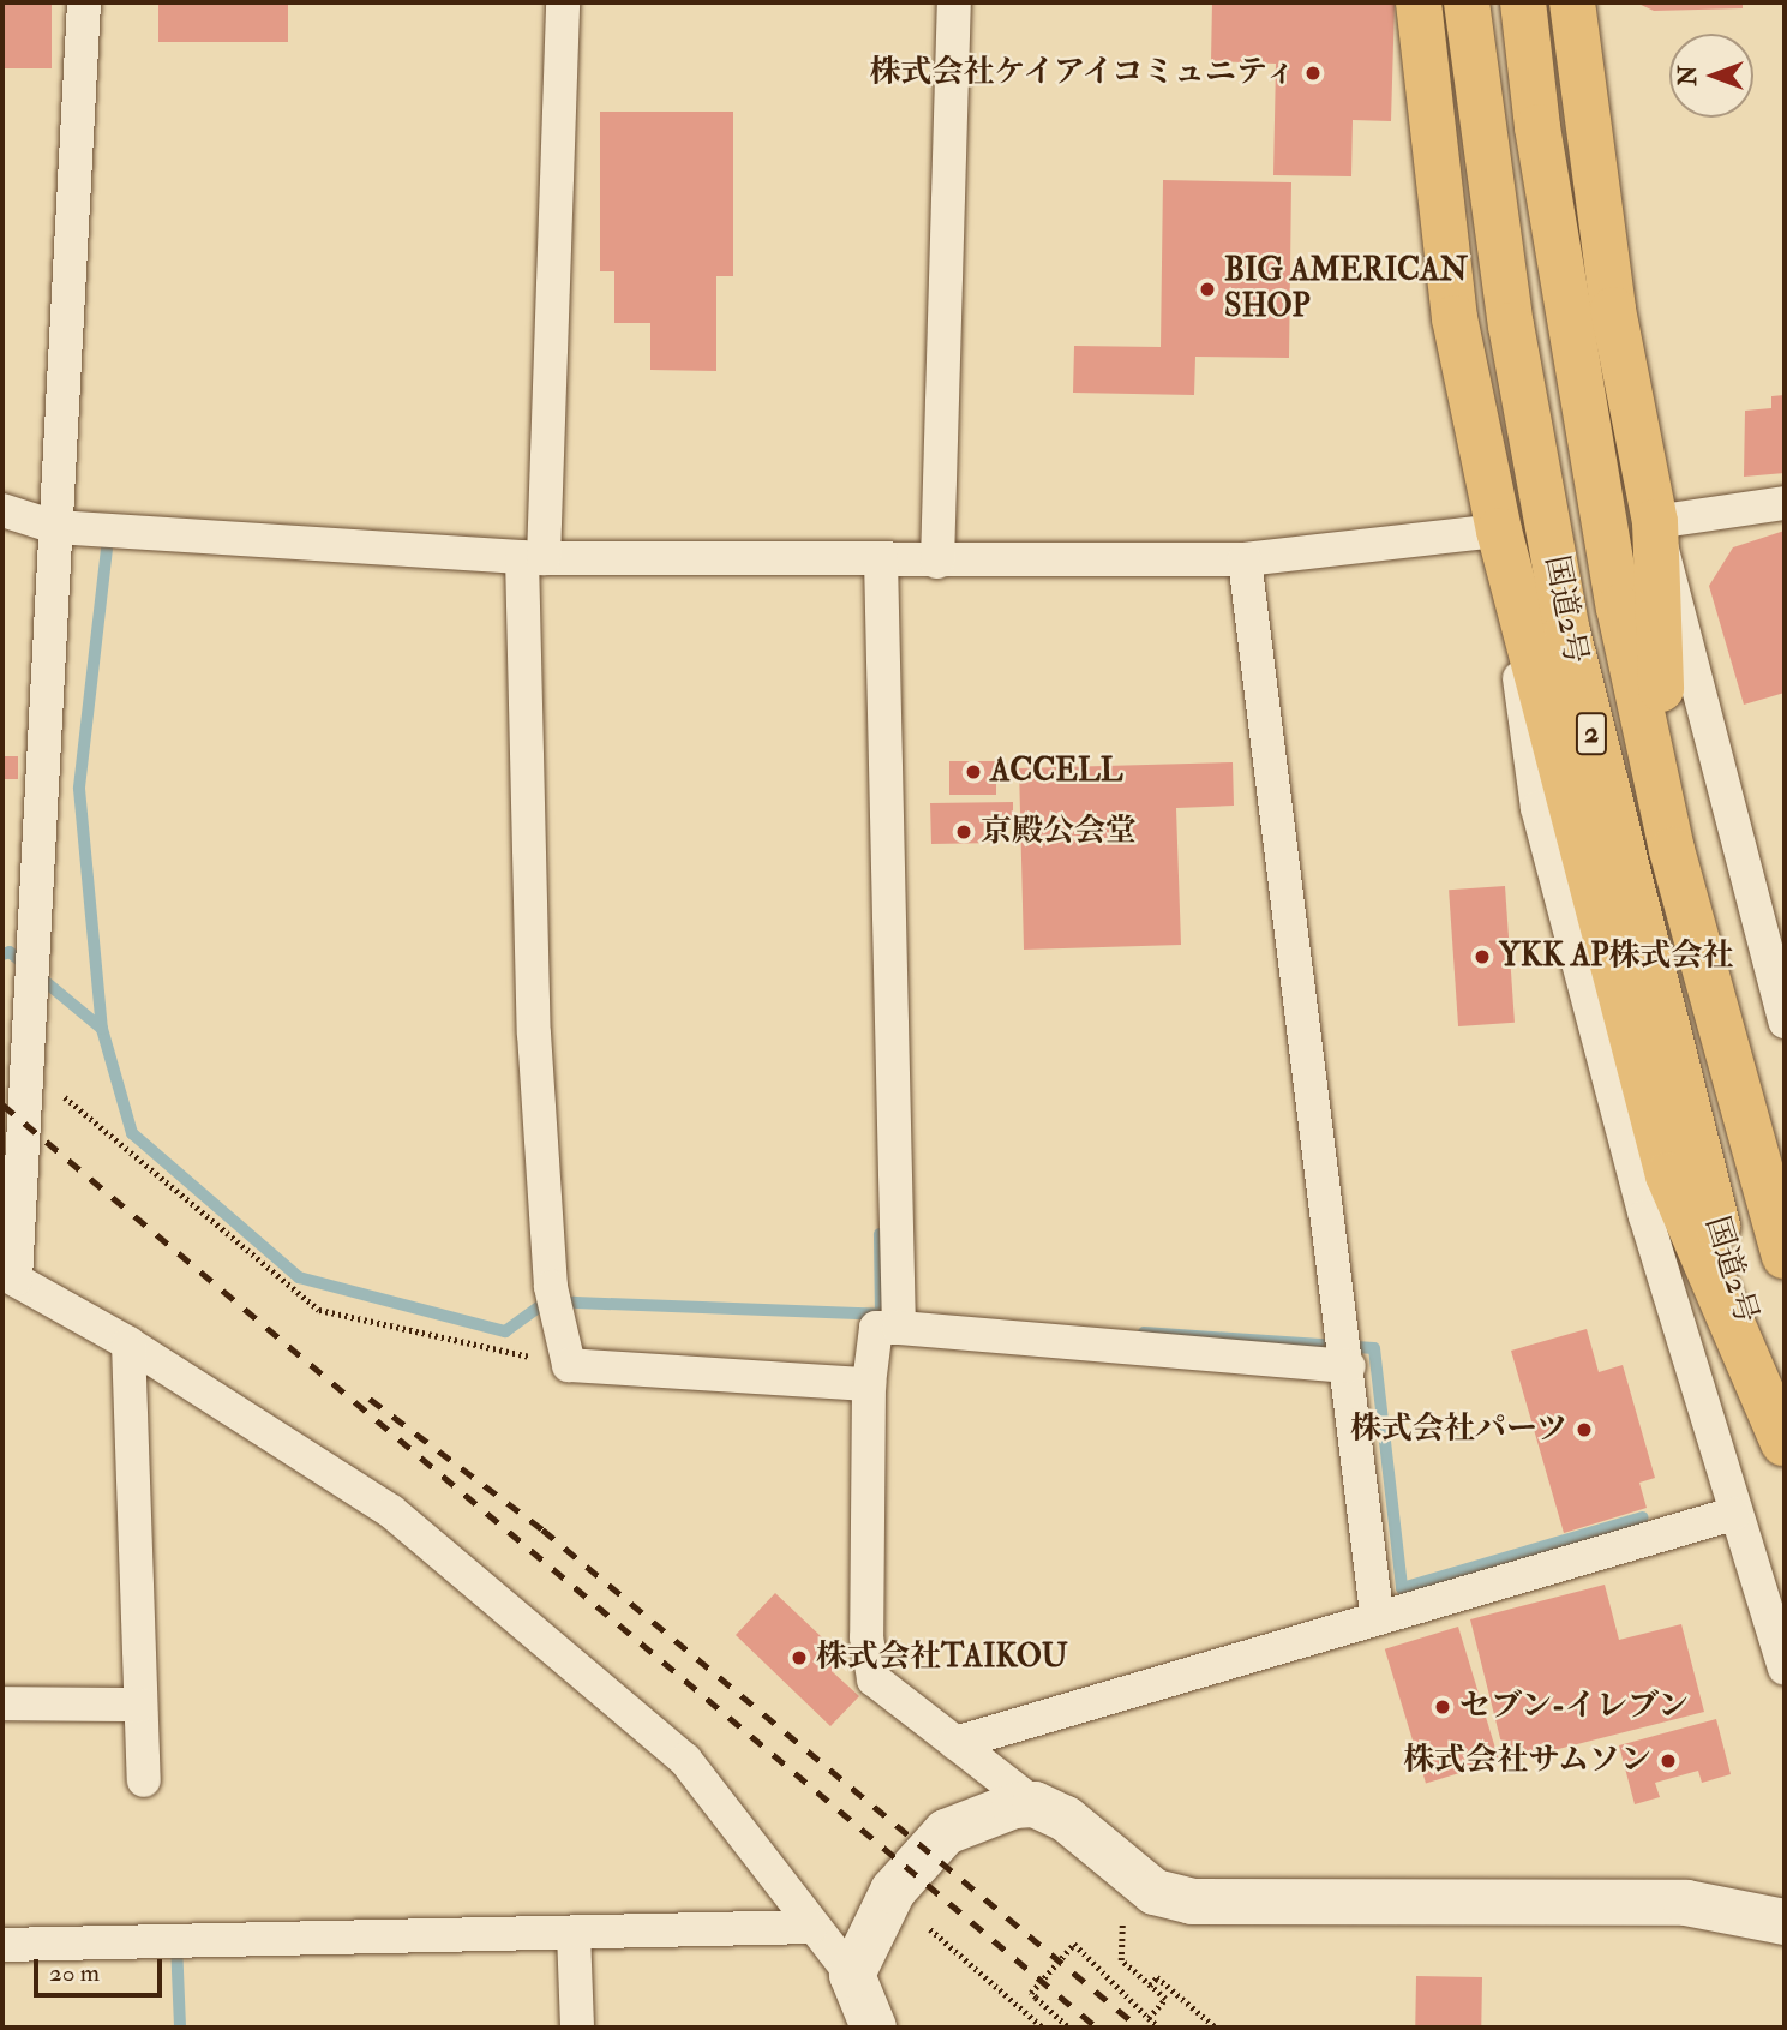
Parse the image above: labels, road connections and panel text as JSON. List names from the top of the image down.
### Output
{
  "streets": {
    "highway": ["国道2号", "2"]
  },
  "places": [
    "株式会社ケイアイコミュニティ",
    "BIG AMERICAN SHOP",
    "ACCELL",
    "京殿公会堂",
    "YKK AP株式会社",
    "株式会社パーツ",
    "株式会社TAIKOU",
    "セブン-イレブン",
    "株式会社サムソン"
  ],
  "scale_bar": "20 m",
  "north": "left"
}
